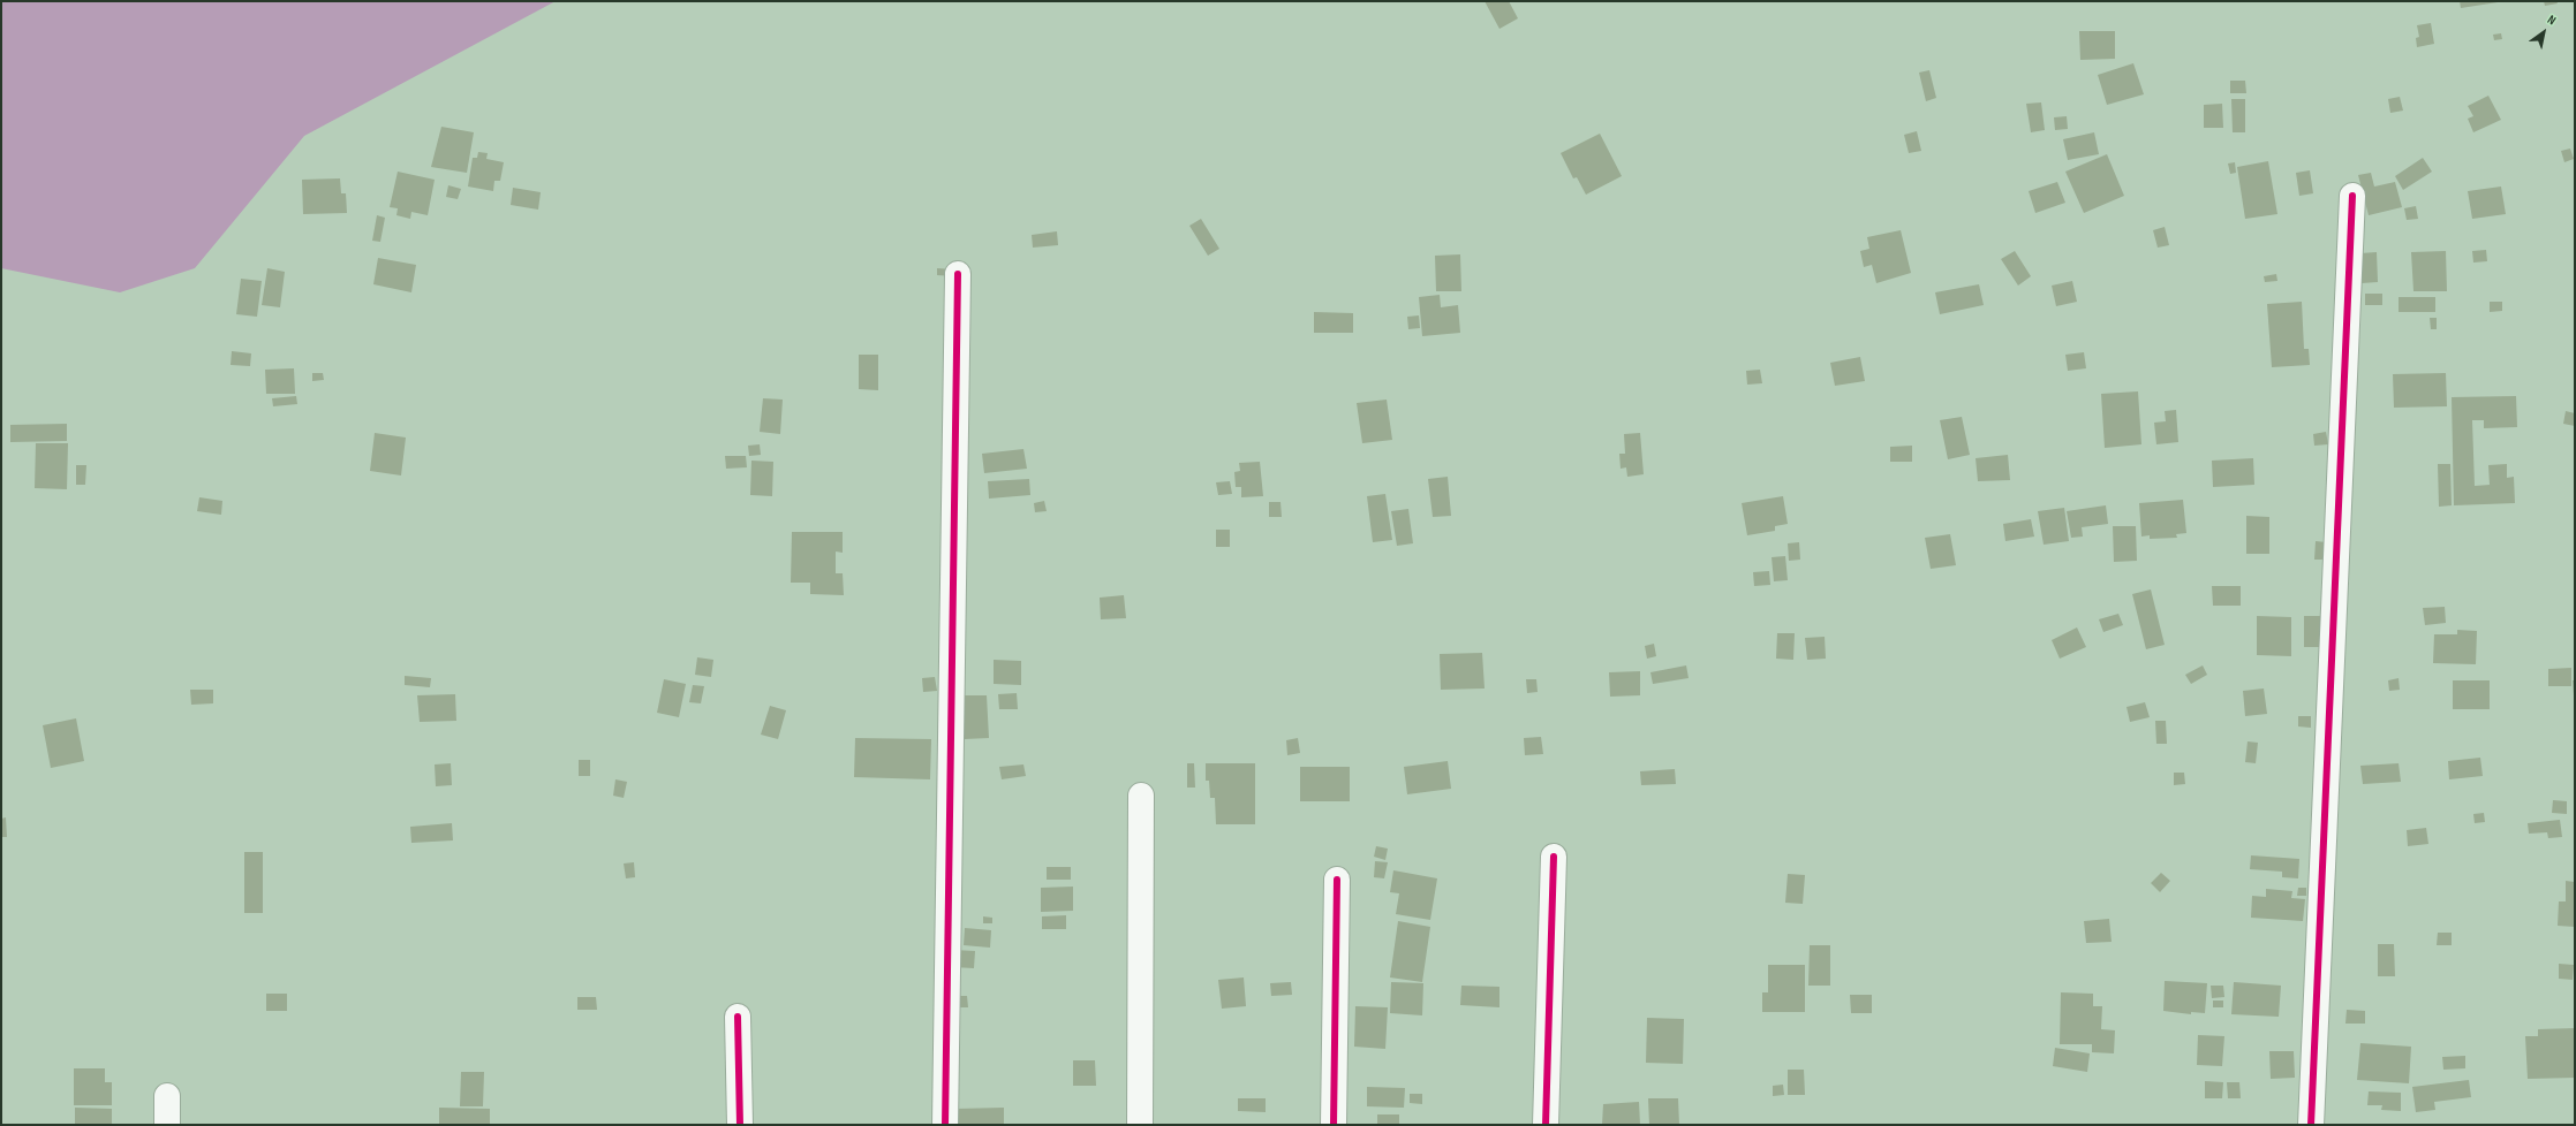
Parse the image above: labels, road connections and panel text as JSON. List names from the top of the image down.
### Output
{
  "north": "top right"
}
